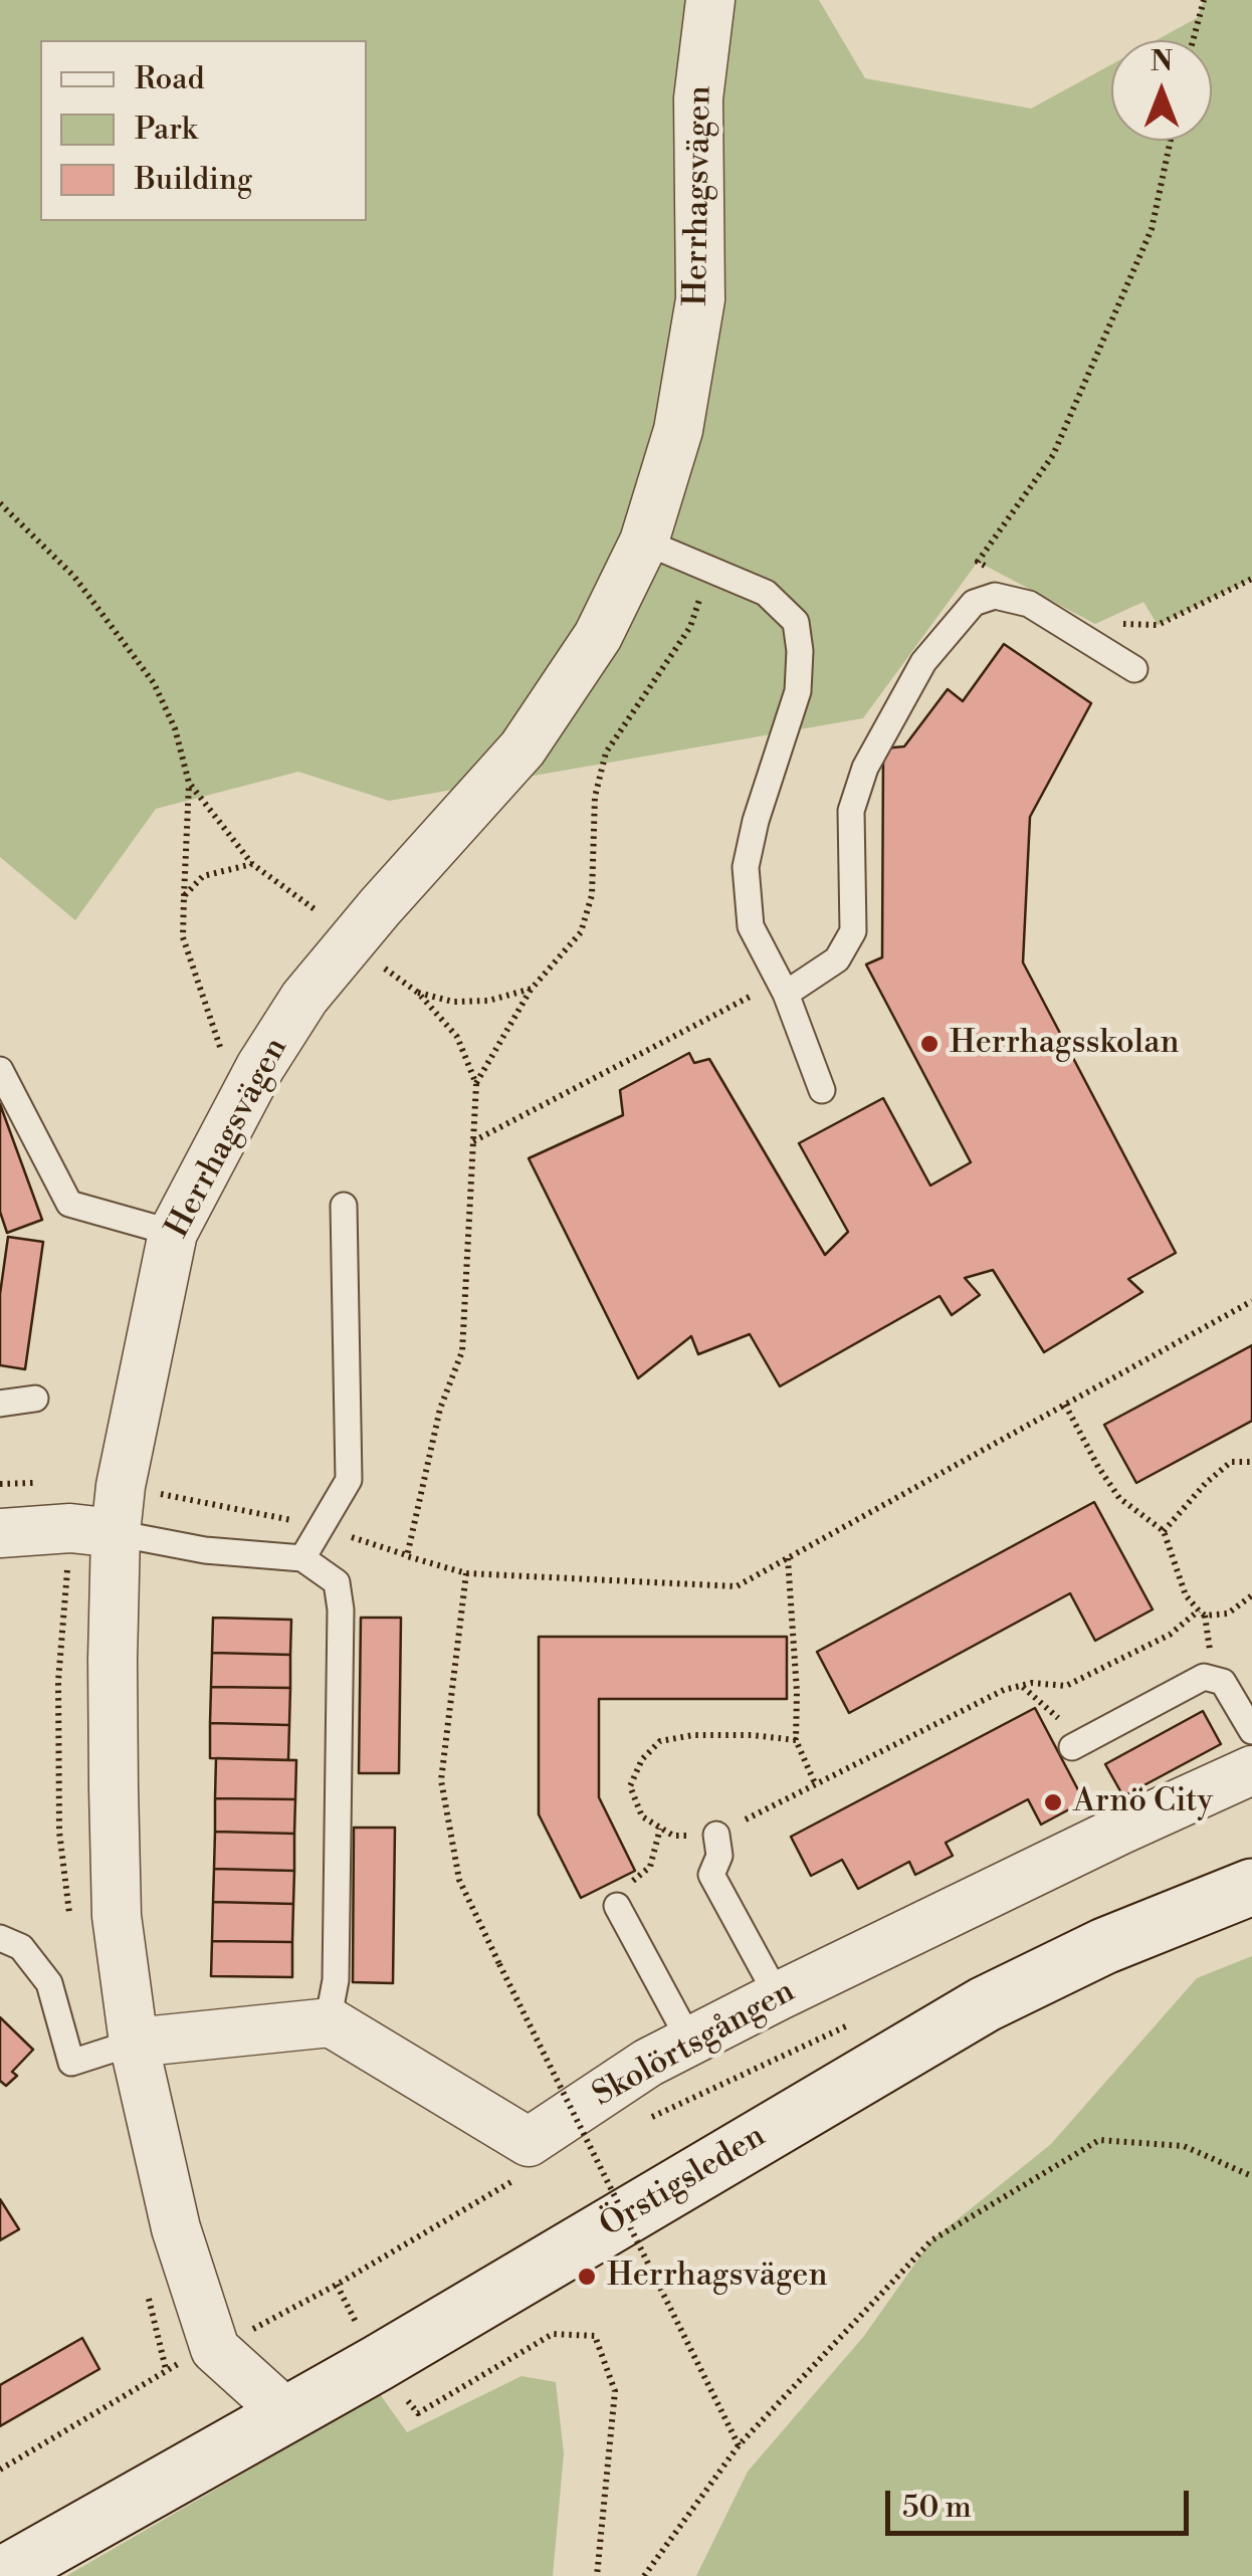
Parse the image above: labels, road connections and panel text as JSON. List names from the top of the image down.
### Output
{
  "streets": {
    "street": ["Herrhagsvägen", "Skolörtsgången", "Örstigsleden"]
  },
  "crossings": [
    ["Herrhagsvägen", "Örstigsleden"]
  ],
  "places": ["Herrhagsskolan", "Arnö City", "Herrhagsvägen"],
  "legend": ["Road", "Park", "Building"],
  "scale_bar": "50 m",
  "north": "top"
}
